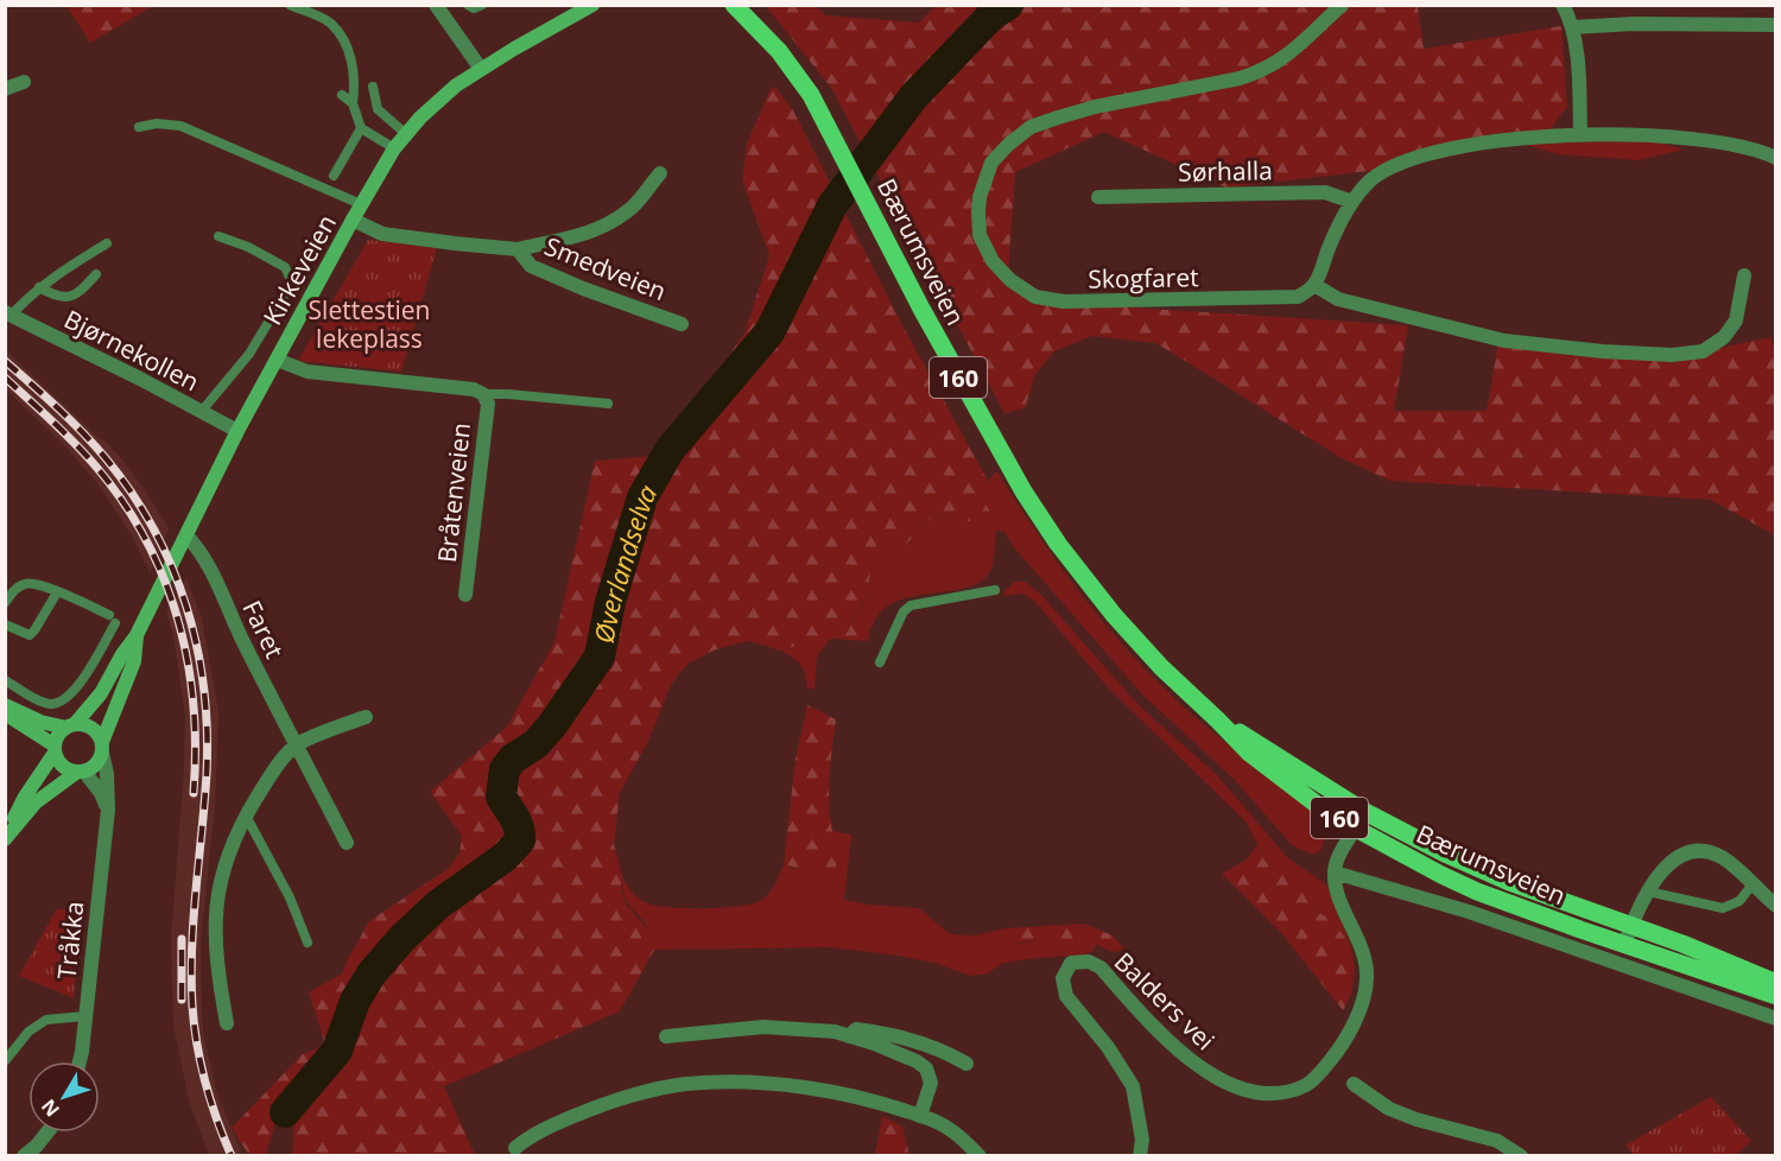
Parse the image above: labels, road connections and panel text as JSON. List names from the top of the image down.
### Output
{
  "streets": {
    "main road": ["Bærumsveien", "Kirkeveien", "160"],
    "street": [
      "Sørhalla",
      "Smedveien",
      "Skogfaret",
      "Bjørnekollen",
      "Bråtenveien",
      "Faret",
      "Tråkka",
      "Balders vei"
    ]
  },
  "crossings": [
    ["Bærumsveien", "Balders vei"],
    ["Smedveien", "Kirkeveien"],
    ["Kirkeveien", "Bjørnekollen"],
    ["Kirkeveien", "Bråtenveien"],
    ["Kirkeveien", "Faret"],
    ["Kirkeveien", "Tråkka"]
  ],
  "water": ["Øverlandselva"],
  "parks": ["Slettestien lekeplass"],
  "north": "bottom left"
}
